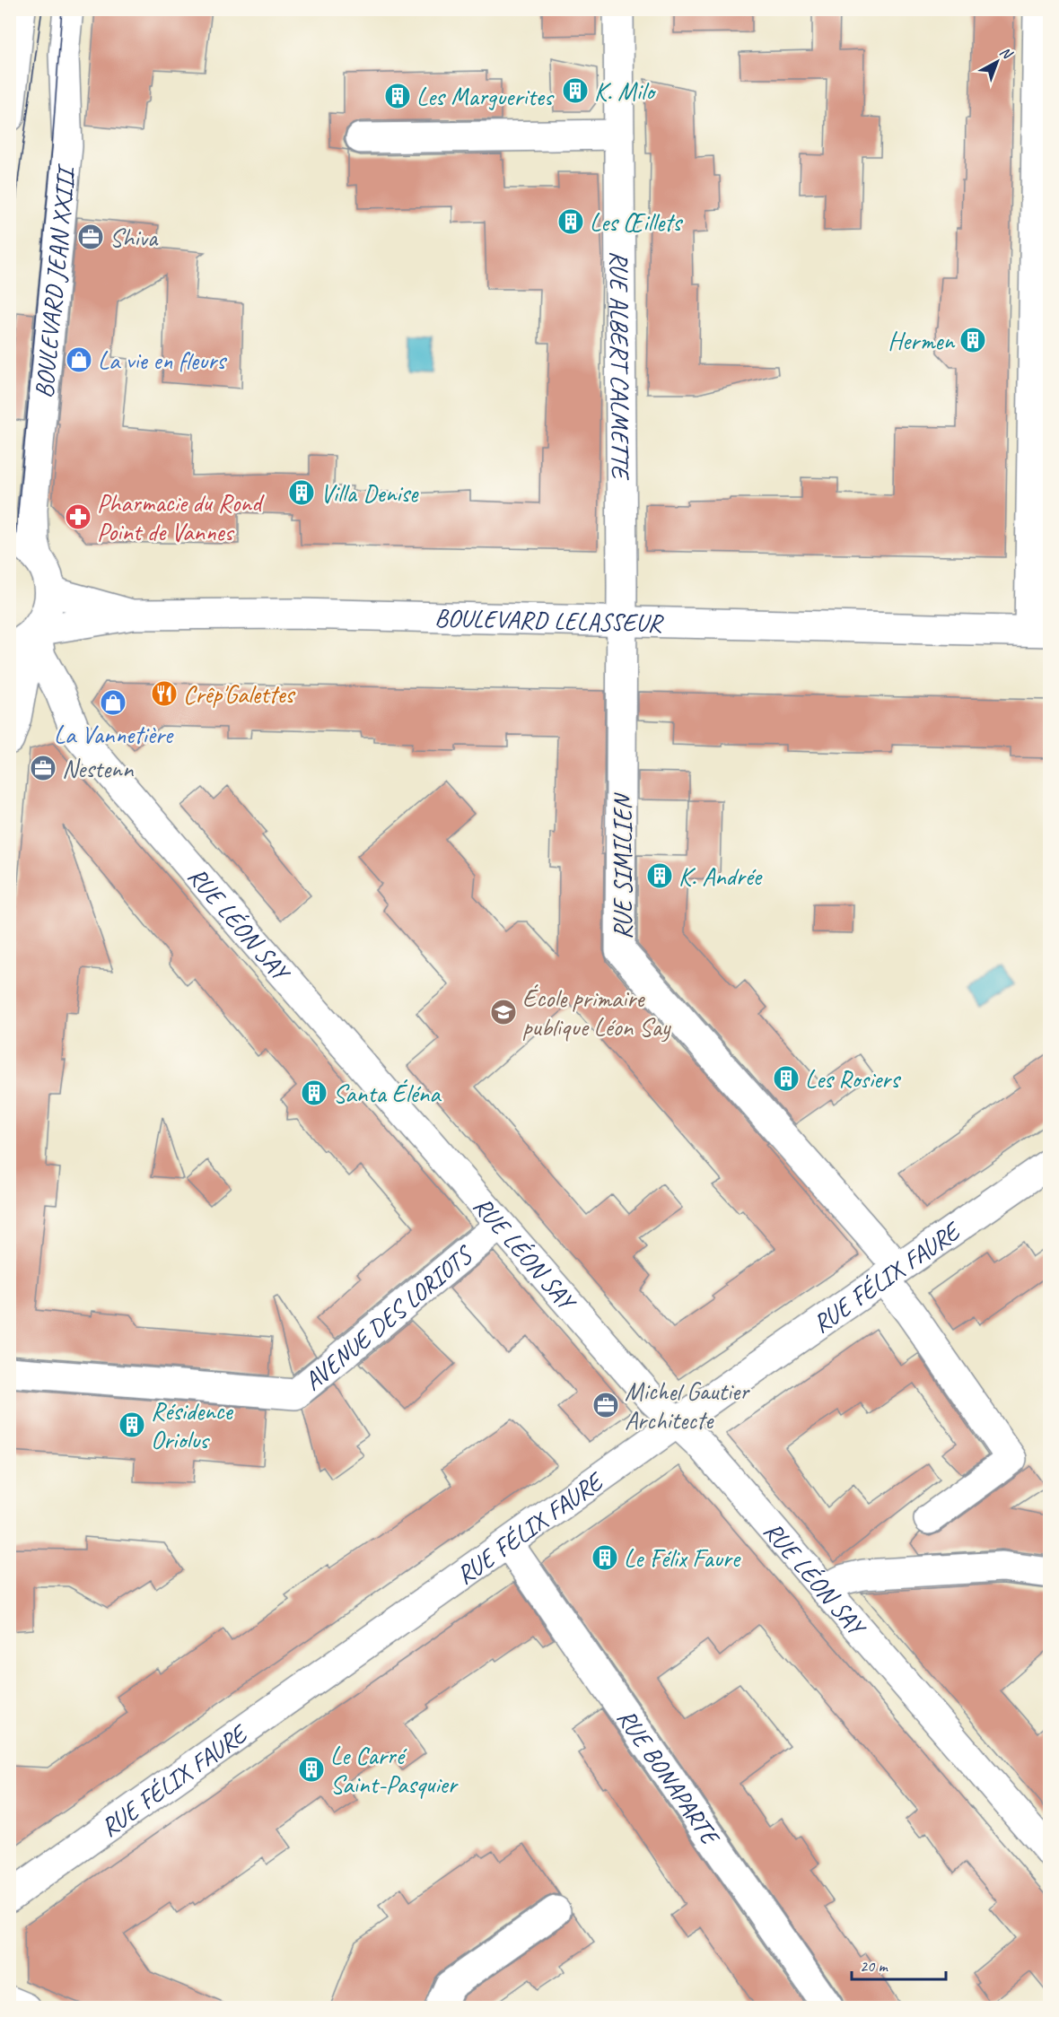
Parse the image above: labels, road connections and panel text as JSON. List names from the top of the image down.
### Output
{
  "streets": {
    "street": [
      "BOULEVARD JEAN XXIII",
      "RUE ALBERT CALMETTE",
      "BOULEVARD LELASSEUR",
      "RUE SIMILIEN",
      "RUE LÉON SAY",
      "RUE FÉLIX FAURE",
      "AVENUE DES LORIOTS",
      "RUE BONAPARTE"
    ]
  },
  "crossings": [
    ["RUE ALBERT CALMETTE", "BOULEVARD LELASSEUR"],
    ["RUE ALBERT CALMETTE", "RUE SIMILIEN"],
    ["BOULEVARD LELASSEUR", "RUE SIMILIEN"],
    ["RUE SIMILIEN", "RUE FÉLIX FAURE"],
    ["RUE LÉON SAY", "RUE FÉLIX FAURE"],
    ["RUE LÉON SAY", "AVENUE DES LORIOTS"],
    ["RUE FÉLIX FAURE", "RUE BONAPARTE"]
  ],
  "places": {
    "building": [
      "K. Milo",
      "Les Marguerites",
      "Les Œillets",
      "Hermen",
      "Villa Denise",
      "K. Andrée",
      "Les Rosiers",
      "Santa Éléna",
      "Résidence Oriolus",
      "Le Félix Faure",
      "Le Carré Saint-Pasquier"
    ],
    "office": ["Shiva", "Nestenn", "Michel Gautier Architecte"],
    "shop": ["La vie en fleurs", "La Vannetière"],
    "pharmacy": ["Pharmacie du Rond Point de Vannes"],
    "restaurant": ["Crêp'Galettes"],
    "school or university": ["École primaire publique Léon Say"]
  },
  "scale_bar": "20 m",
  "north": "top right"
}
